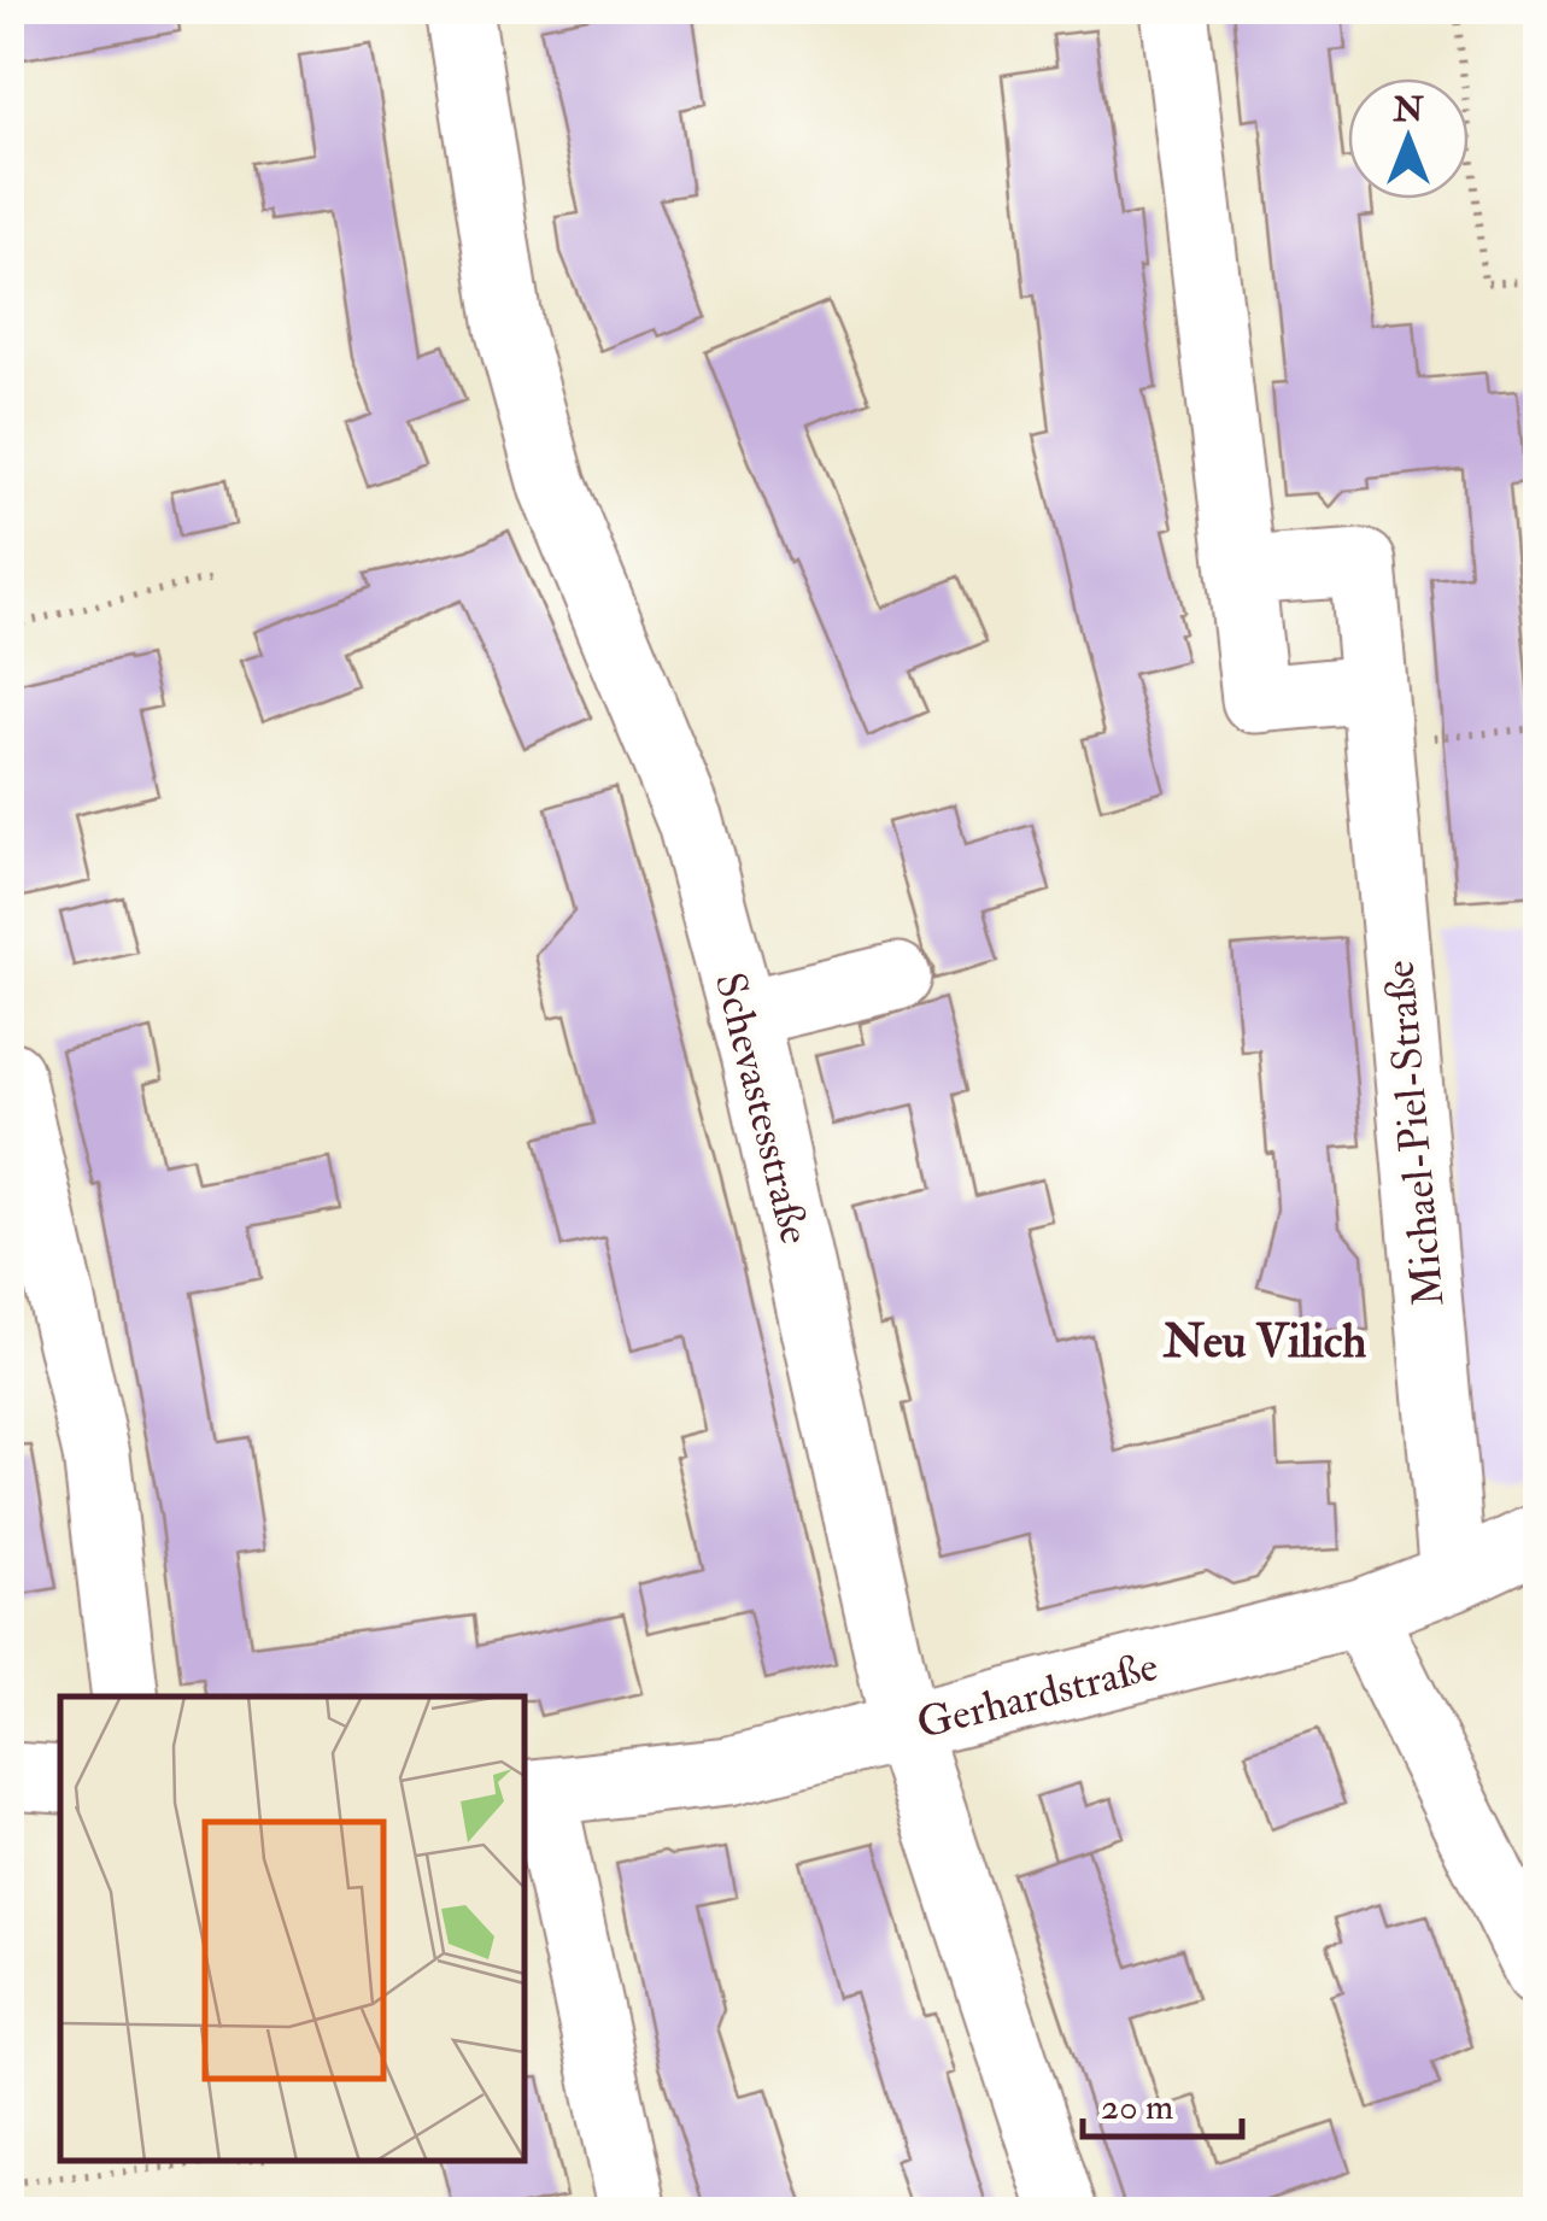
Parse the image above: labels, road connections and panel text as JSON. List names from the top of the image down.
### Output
{
  "streets": {
    "street": ["Schevastesstraße", "Michael-Piel-Straße", "Gerhardstraße"]
  },
  "crossings": [
    ["Schevastesstraße", "Gerhardstraße"],
    ["Michael-Piel-Straße", "Gerhardstraße"]
  ],
  "districts": ["Neu Vilich"],
  "scale_bar": "20 m",
  "north": "top"
}
